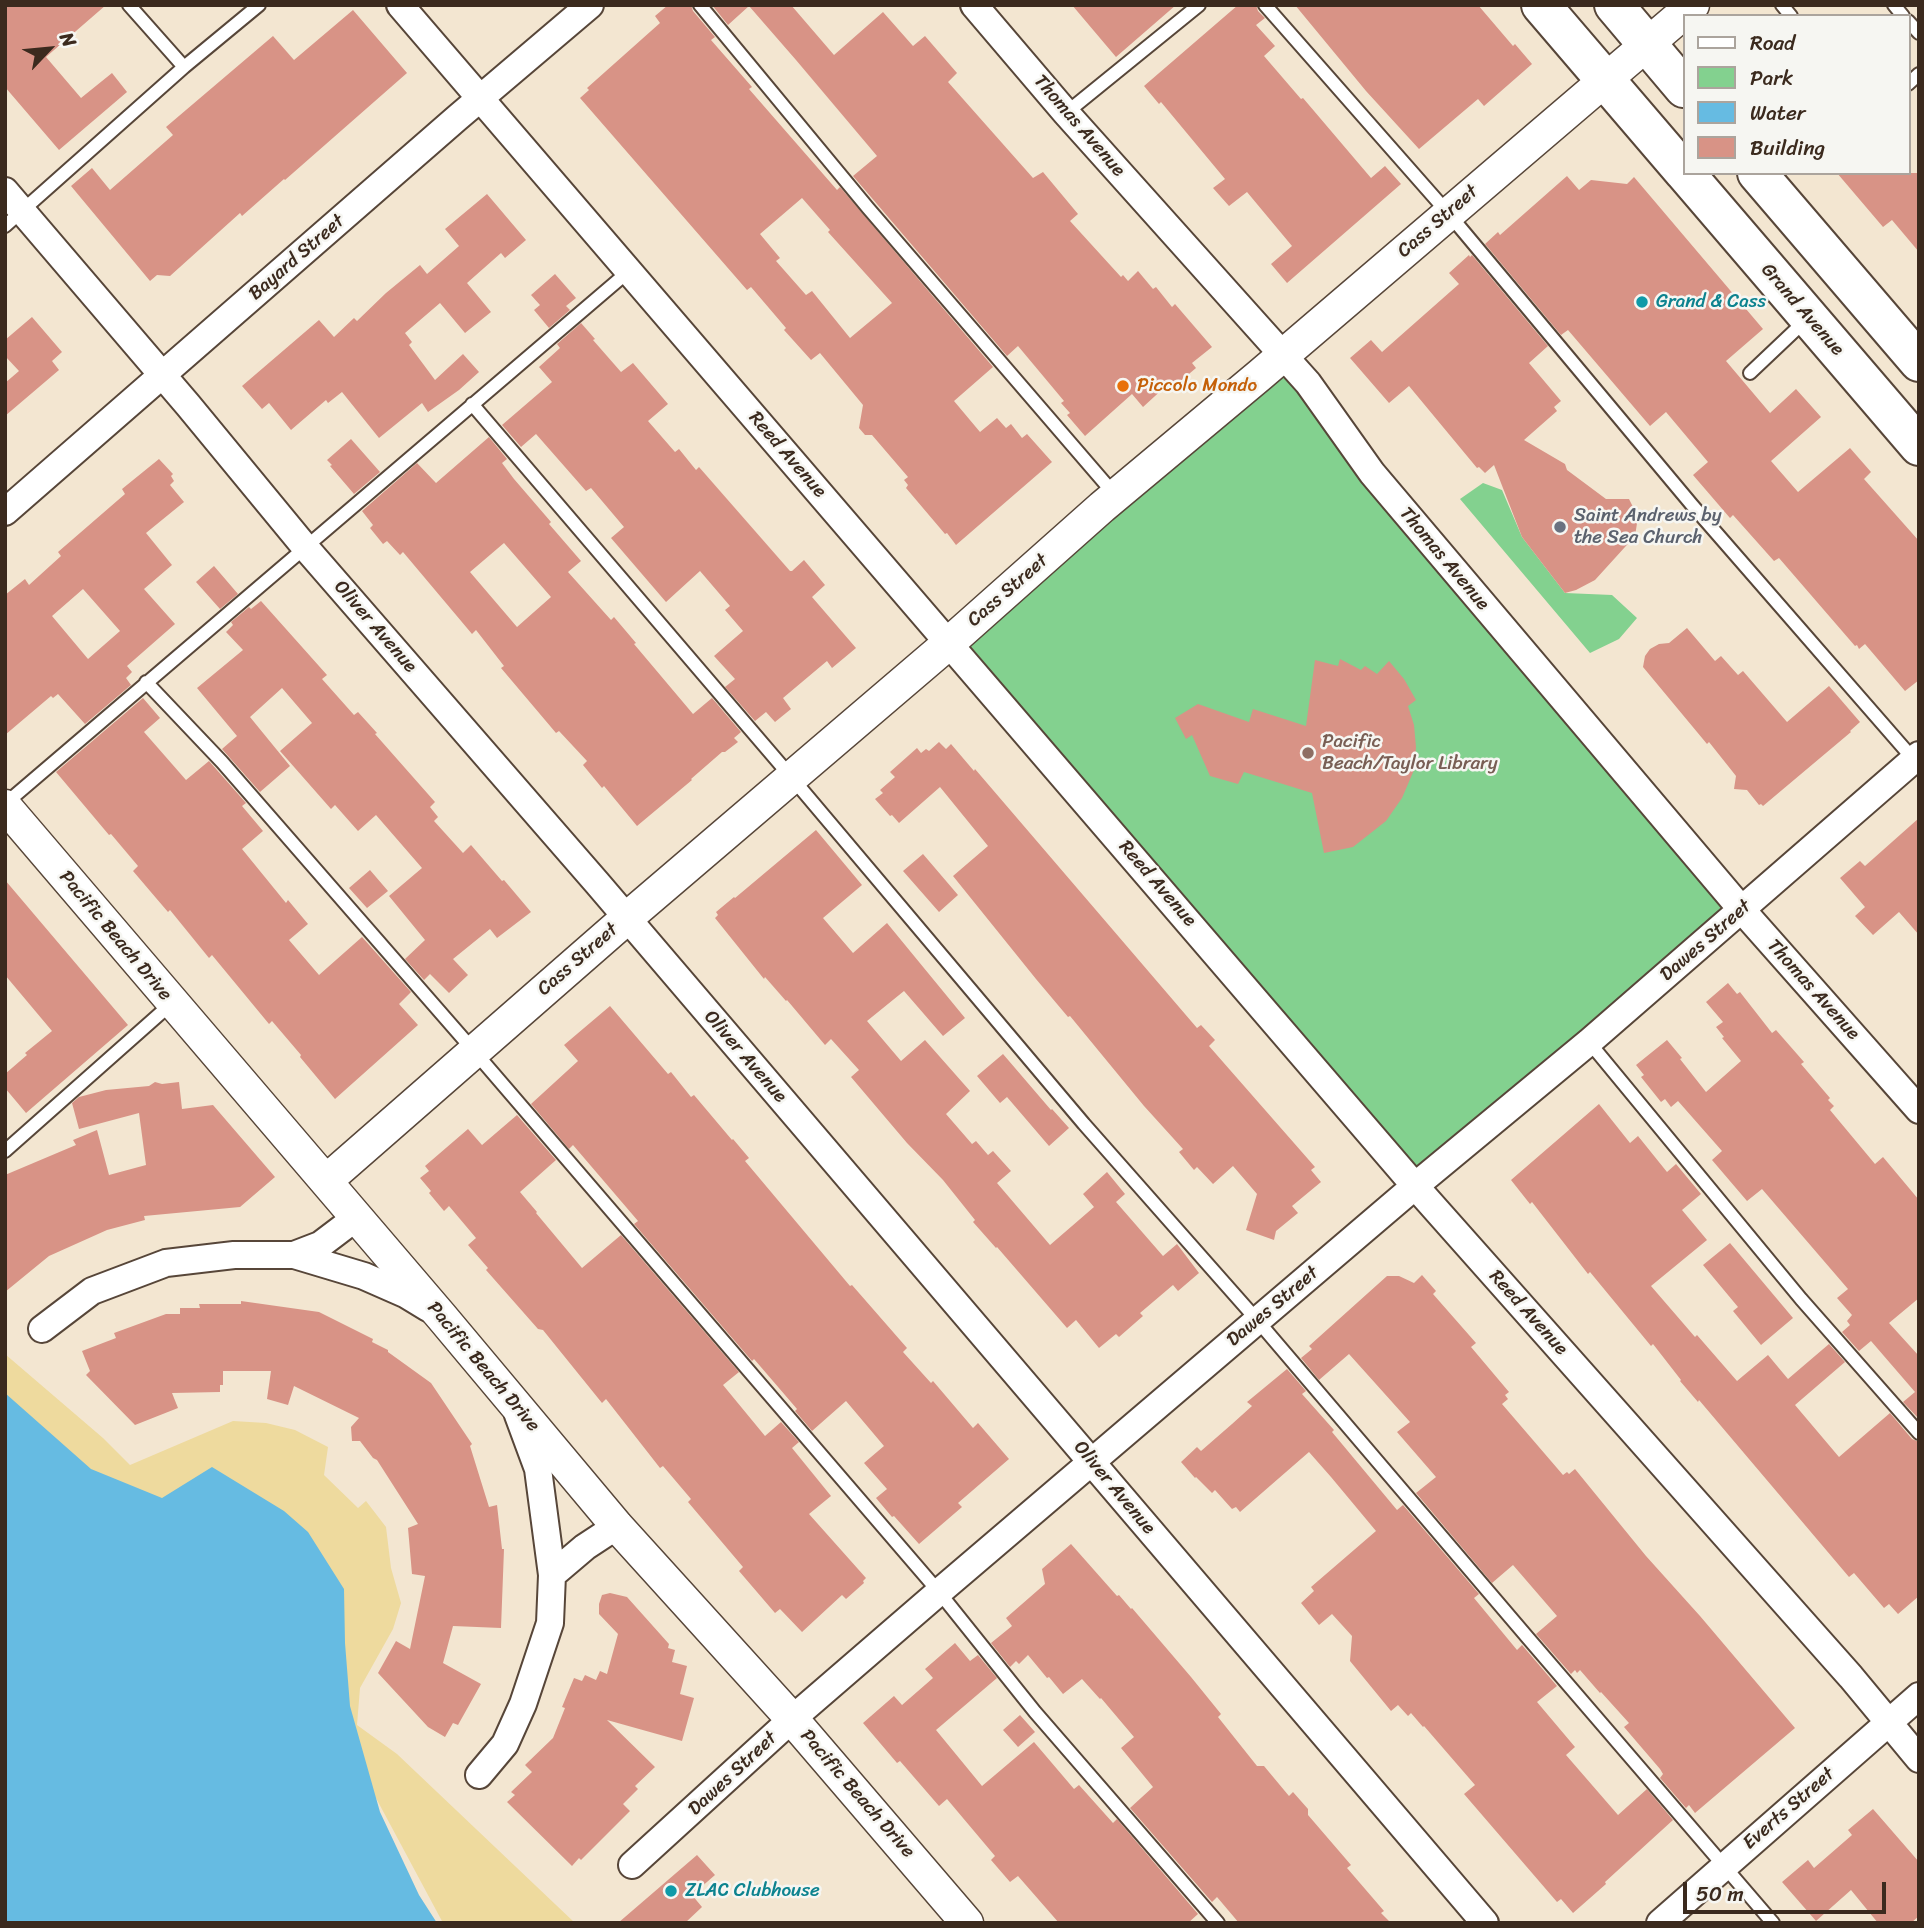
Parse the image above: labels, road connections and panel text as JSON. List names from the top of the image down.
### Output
{
  "streets": {
    "main road": ["Grand Avenue"],
    "street": [
      "Thomas Avenue",
      "Cass Street",
      "Bayard Street",
      "Reed Avenue",
      "Oliver Avenue",
      "Pacific Beach Drive",
      "Dawes Street",
      "Everts Street"
    ]
  },
  "crossings": [
    ["Thomas Avenue", "Cass Street"],
    ["Thomas Avenue", "Dawes Street"],
    ["Cass Street", "Grand Avenue"],
    ["Cass Street", "Reed Avenue"],
    ["Cass Street", "Oliver Avenue"],
    ["Cass Street", "Pacific Beach Drive"],
    ["Bayard Street", "Reed Avenue"],
    ["Bayard Street", "Oliver Avenue"],
    ["Reed Avenue", "Dawes Street"],
    ["Reed Avenue", "Everts Street"],
    ["Oliver Avenue", "Dawes Street"],
    ["Pacific Beach Drive", "Dawes Street"]
  ],
  "places": [
    "Grand & Cass",
    "Piccolo Mondo",
    "Saint Andrews by the Sea Church",
    "Pacific Beach/Taylor Library",
    "ZLAC Clubhouse"
  ],
  "legend": [
    "Road",
    "Park",
    "Water",
    "Building"
  ],
  "scale_bar": "50 m",
  "north": "top right"
}
